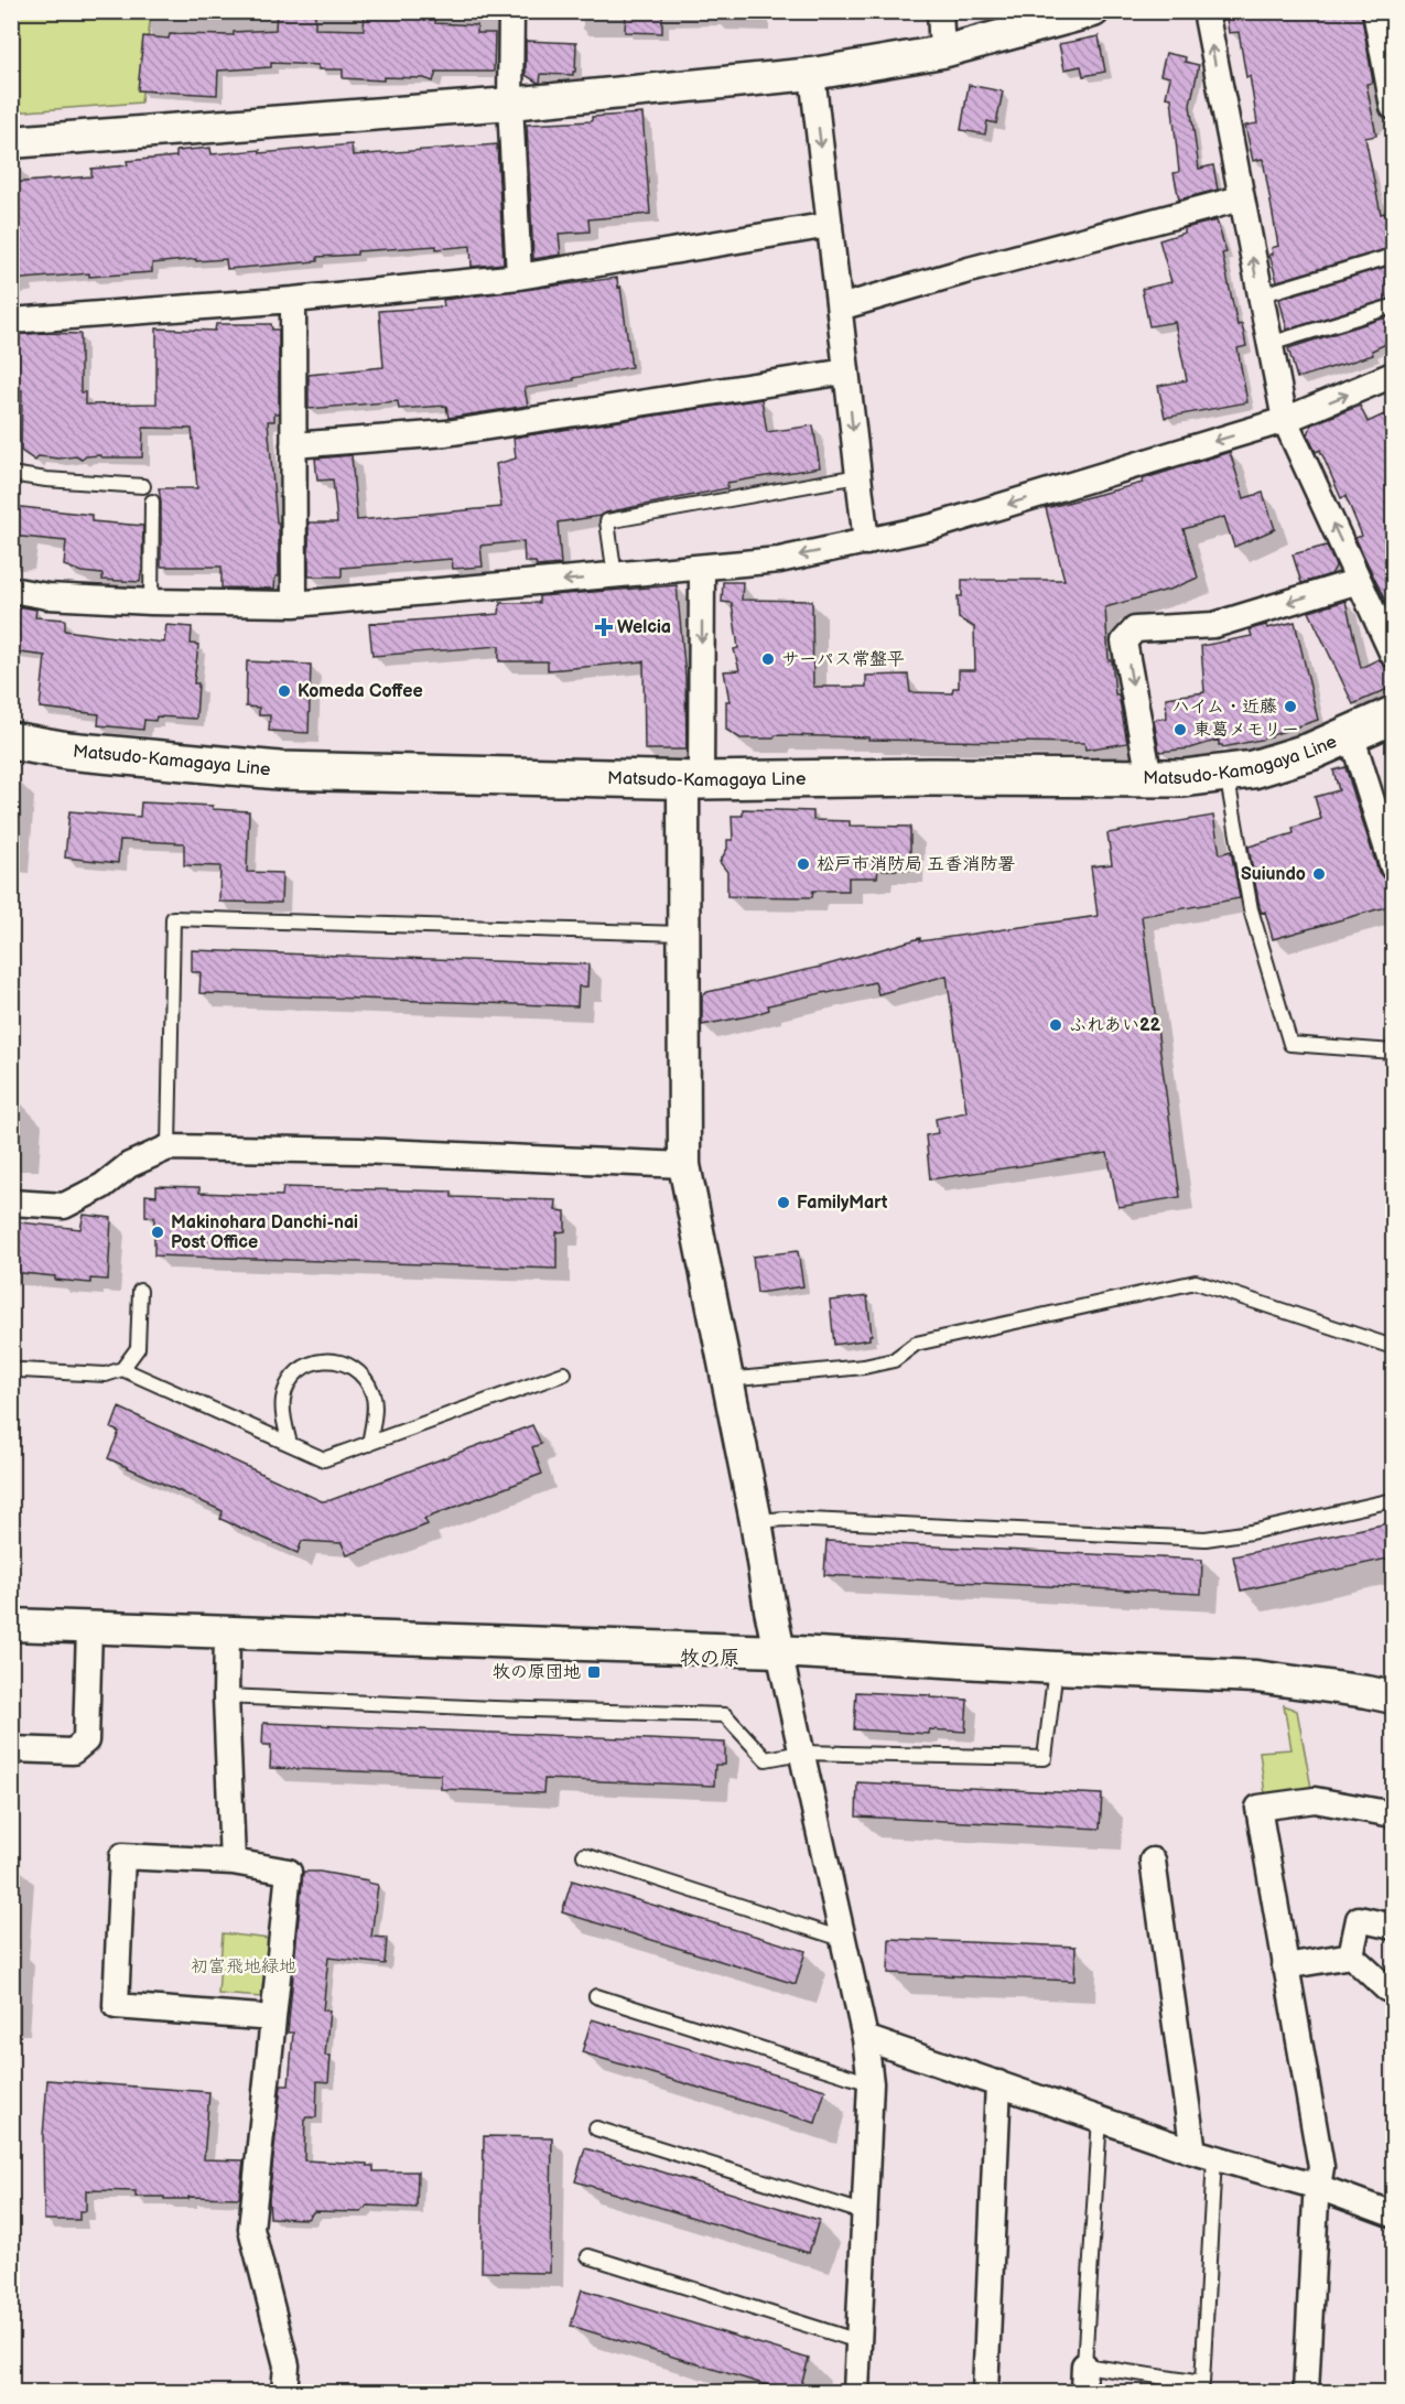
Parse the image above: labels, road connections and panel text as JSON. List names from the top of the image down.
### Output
{
  "streets": {
    "main road": ["Matsudo-Kamagaya Line"]
  },
  "districts": ["牧の原"],
  "parks": ["初富飛地緑地"],
  "places": {
    "health": ["Welcia"],
    "other": [
      "サーパス常盤平",
      "Komeda Coffee",
      "ハイム・近藤",
      "東葛メモリー",
      "松戸市消防局 五香消防署",
      "Suiundo",
      "ふれあい22",
      "FamilyMart",
      "Makinohara Danchi-nai Post Office"
    ],
    "transit": ["牧の原団地"]
  }
}
